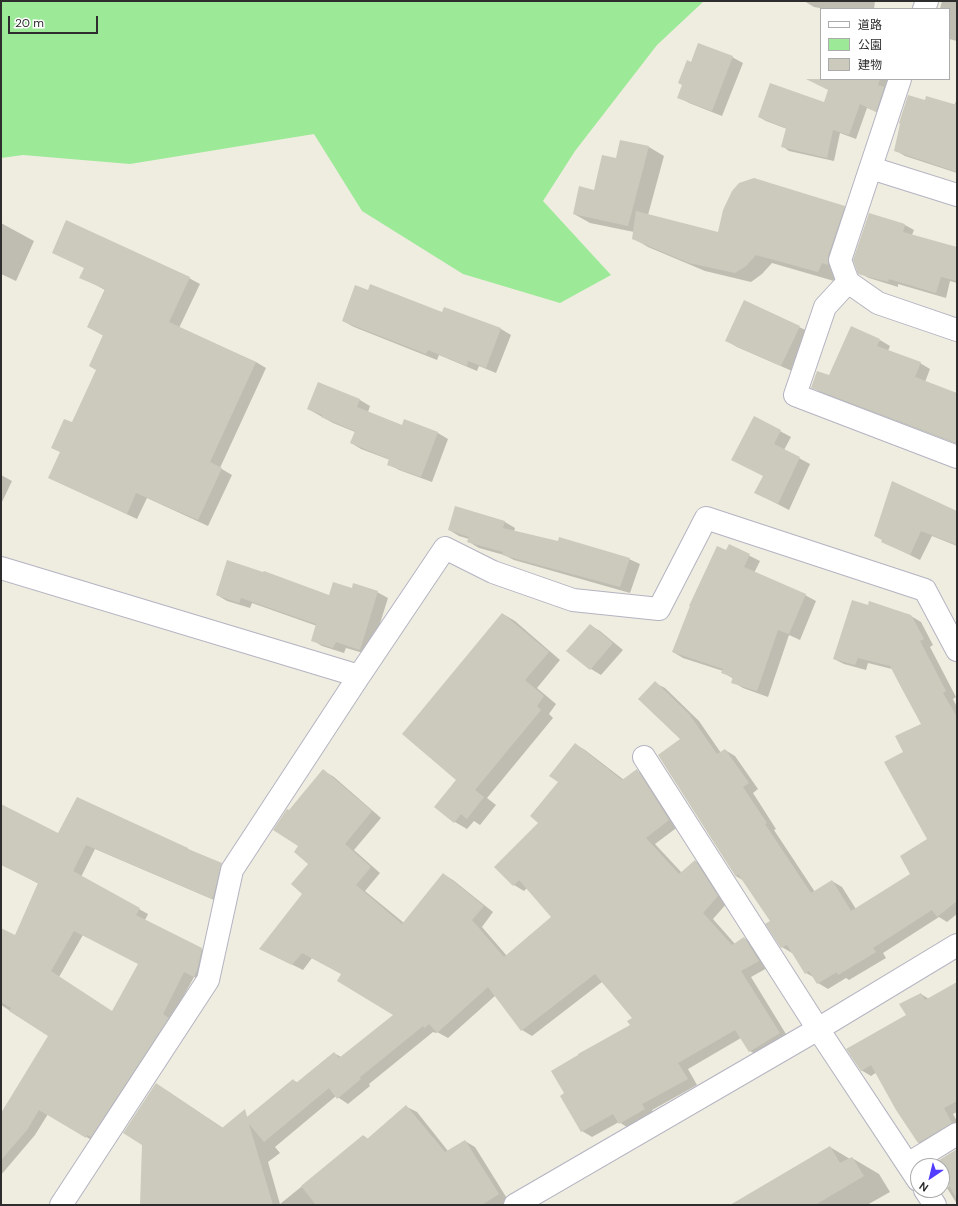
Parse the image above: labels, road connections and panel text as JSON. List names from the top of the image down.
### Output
{
  "legend": ["道路", "公園", "建物"],
  "scale_bar": "20 m",
  "north": "bottom left"
}
